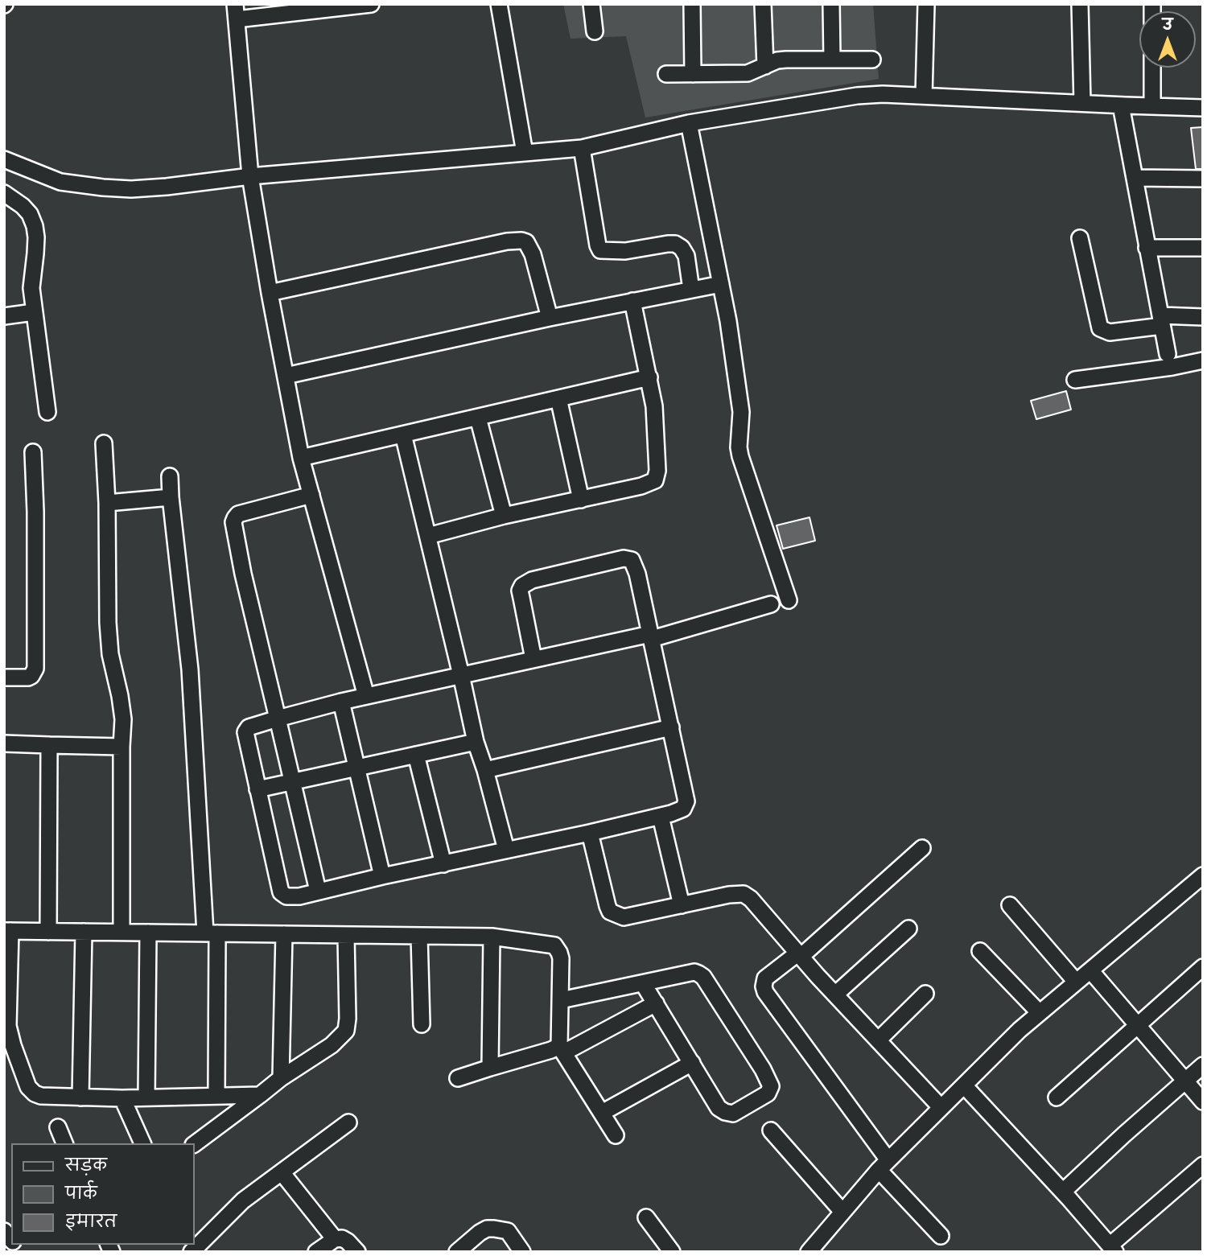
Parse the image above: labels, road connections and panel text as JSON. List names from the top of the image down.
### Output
{
  "legend": ["सड़क", "पार्क", "इमारत"],
  "north": "top"
}
